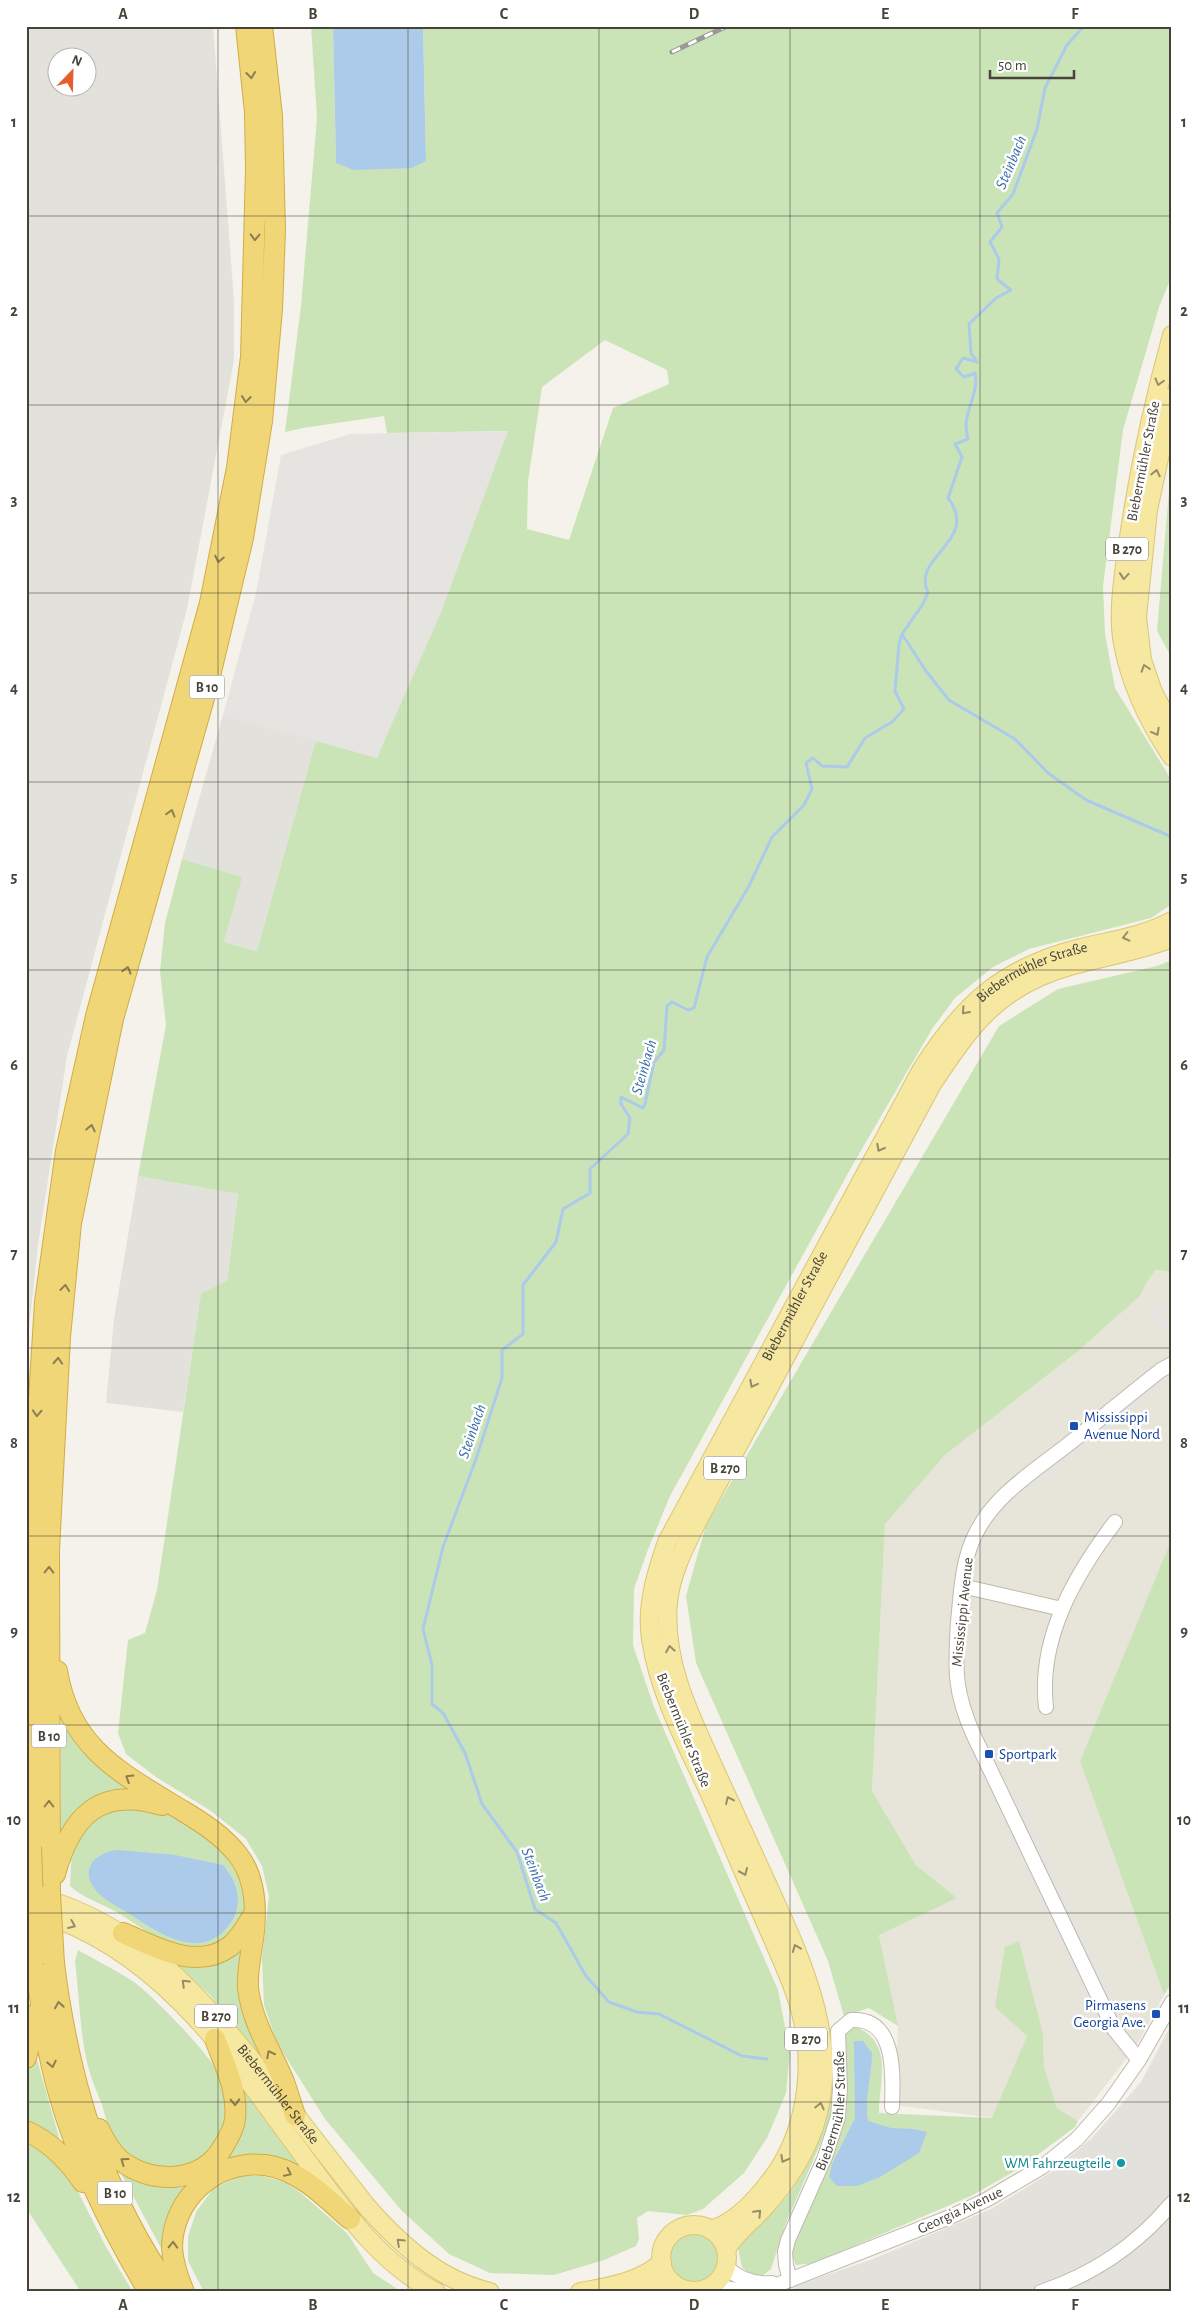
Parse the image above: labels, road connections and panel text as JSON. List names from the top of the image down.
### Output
{
  "streets": {
    "highway": ["B 10"],
    "main road": ["Biebermühler Straße", "B 270"],
    "street": ["Mississippi Avenue", "Georgia Avenue"]
  },
  "crossings": [
    ["Biebermühler Straße", "B 270"],
    ["Biebermühler Straße", "Georgia Avenue"],
    ["B 270", "Georgia Avenue"],
    ["Mississippi Avenue", "Georgia Avenue"]
  ],
  "water": ["Steinbach"],
  "places": {
    "transit": ["Mississippi Avenue Nord", "Sportpark", "Pirmasens Georgia Ave."],
    "other": ["WM Fahrzeugteile"]
  },
  "scale_bar": "50 m",
  "north": "top right",
  "grid": {
    "columns": [
      "A",
      "B",
      "C",
      "D",
      "E",
      "F"
    ],
    "rows": [
      "1",
      "2",
      "3",
      "4",
      "5",
      "6",
      "7",
      "8",
      "9",
      "10",
      "11",
      "12"
    ]
  }
}
